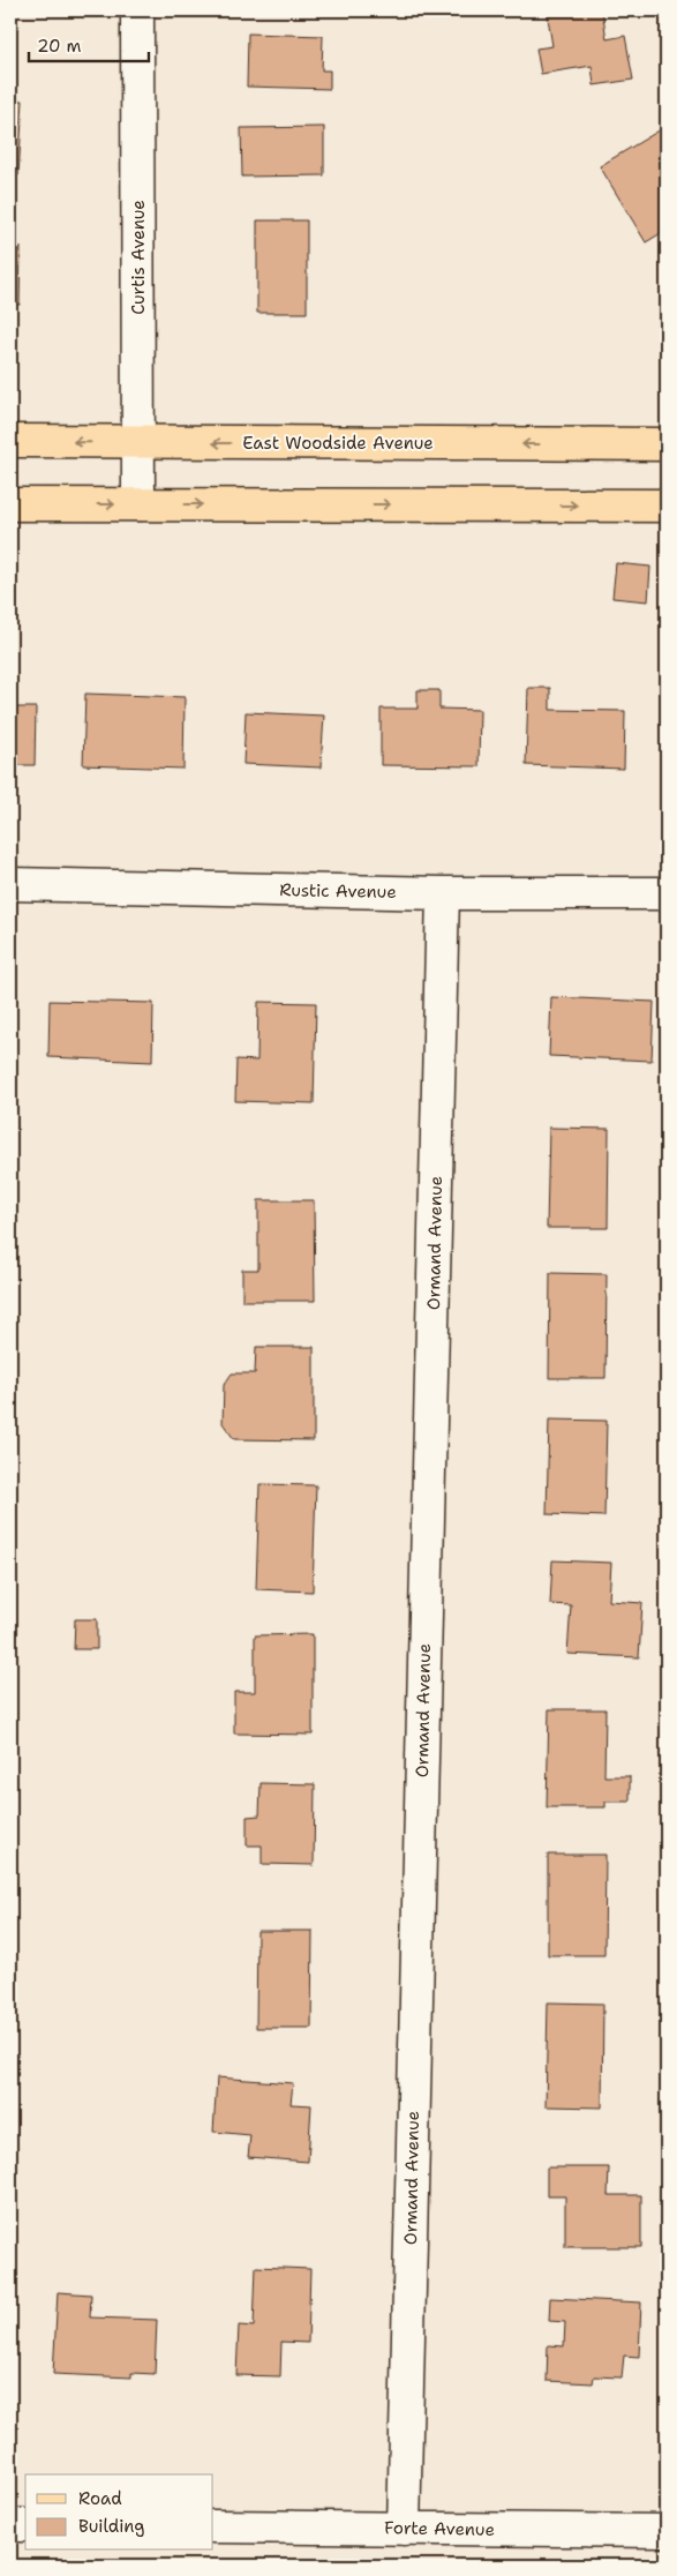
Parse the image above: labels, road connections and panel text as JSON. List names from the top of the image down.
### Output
{
  "streets": {
    "main road": ["East Woodside Avenue"],
    "street": [
      "Curtis Avenue",
      "Rustic Avenue",
      "Ormand Avenue",
      "Forte Avenue"
    ]
  },
  "crossings": [
    ["Curtis Avenue", "East Woodside Avenue"],
    ["Rustic Avenue", "Ormand Avenue"],
    ["Ormand Avenue", "Forte Avenue"]
  ],
  "legend": ["Road", "Building"],
  "scale_bar": "20 m"
}
